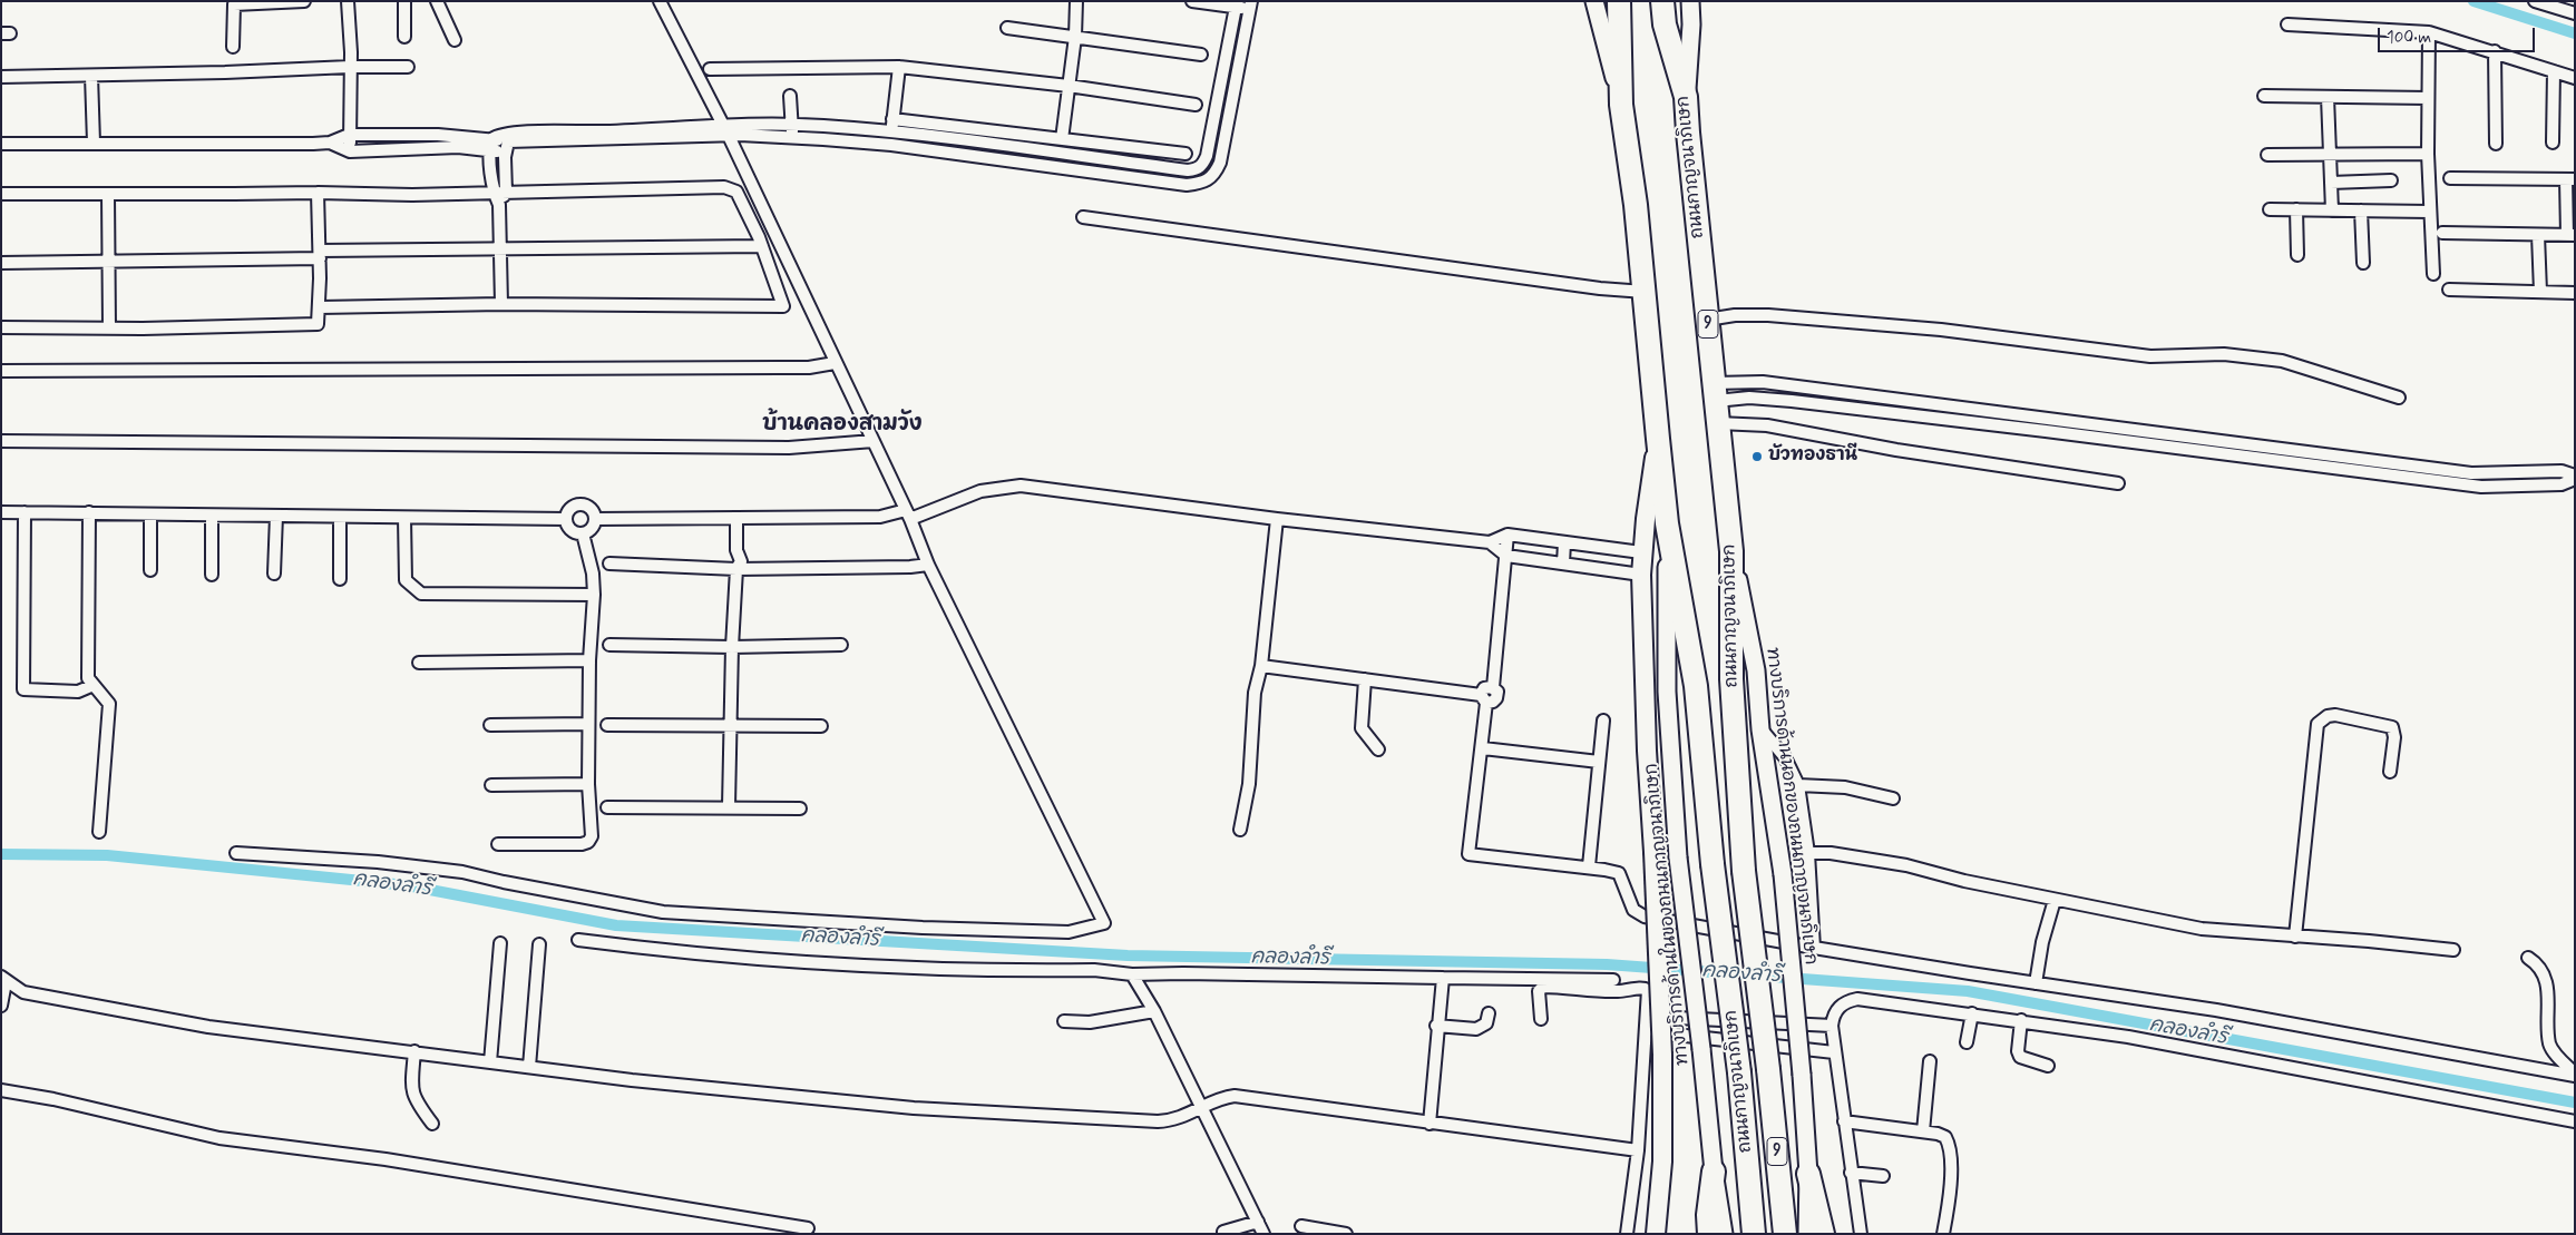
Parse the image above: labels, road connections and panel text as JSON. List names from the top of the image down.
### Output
{
  "streets": {
    "highway": ["ถนนกาญจนาภิเษก", "9"],
    "main road": ["ทางบริการด้านนอกของถนนกาญจนาภิเษก", "ทางบริการด้านในของถนนกาญจนาภิเษก"]
  },
  "crossings": [
    ["ถนนกาญจนาภิเษก", "ทางบริการด้านนอกของถนนกาญจนาภิเษก"],
    ["ถนนกาญจนาภิเษก", "ทางบริการด้านในของถนนกาญจนาภิเษก"]
  ],
  "districts": ["บ้านคลองสามวัง"],
  "water": ["คลองลำรี"],
  "places": ["บัวทองธานี"],
  "scale_bar": "100 m"
}
